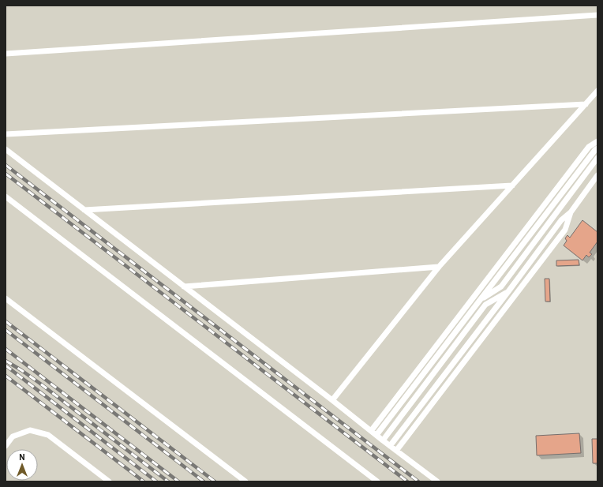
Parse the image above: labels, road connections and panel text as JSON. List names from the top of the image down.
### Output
{
  "north": "top"
}
